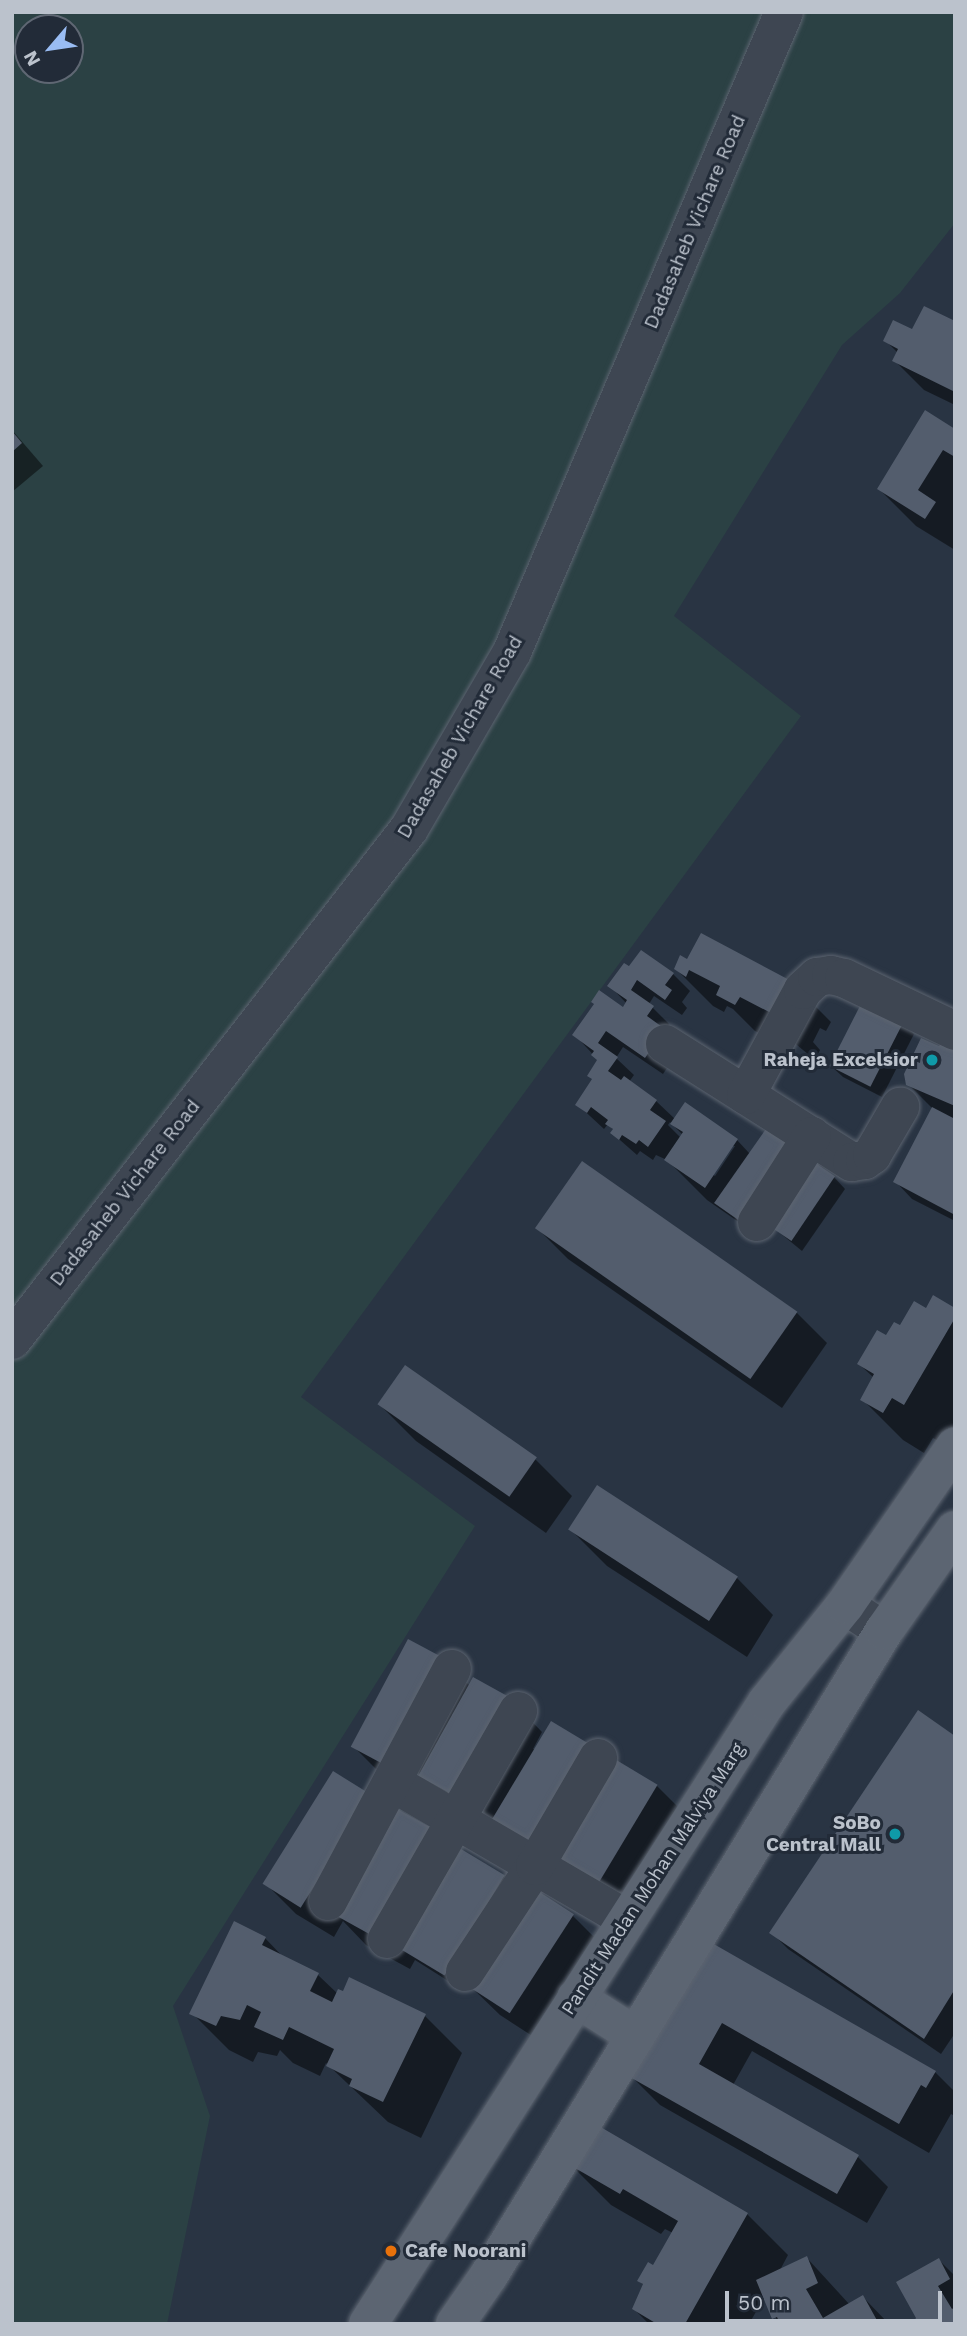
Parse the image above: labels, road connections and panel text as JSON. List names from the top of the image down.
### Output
{
  "streets": {
    "main road": ["Pandit Madan Mohan Malviya Marg"],
    "street": ["Dadasaheb Vichare Road"]
  },
  "places": ["Raheja Excelsior", "SoBo Central Mall", "Cafe Noorani"],
  "scale_bar": "50 m",
  "north": "bottom left"
}
